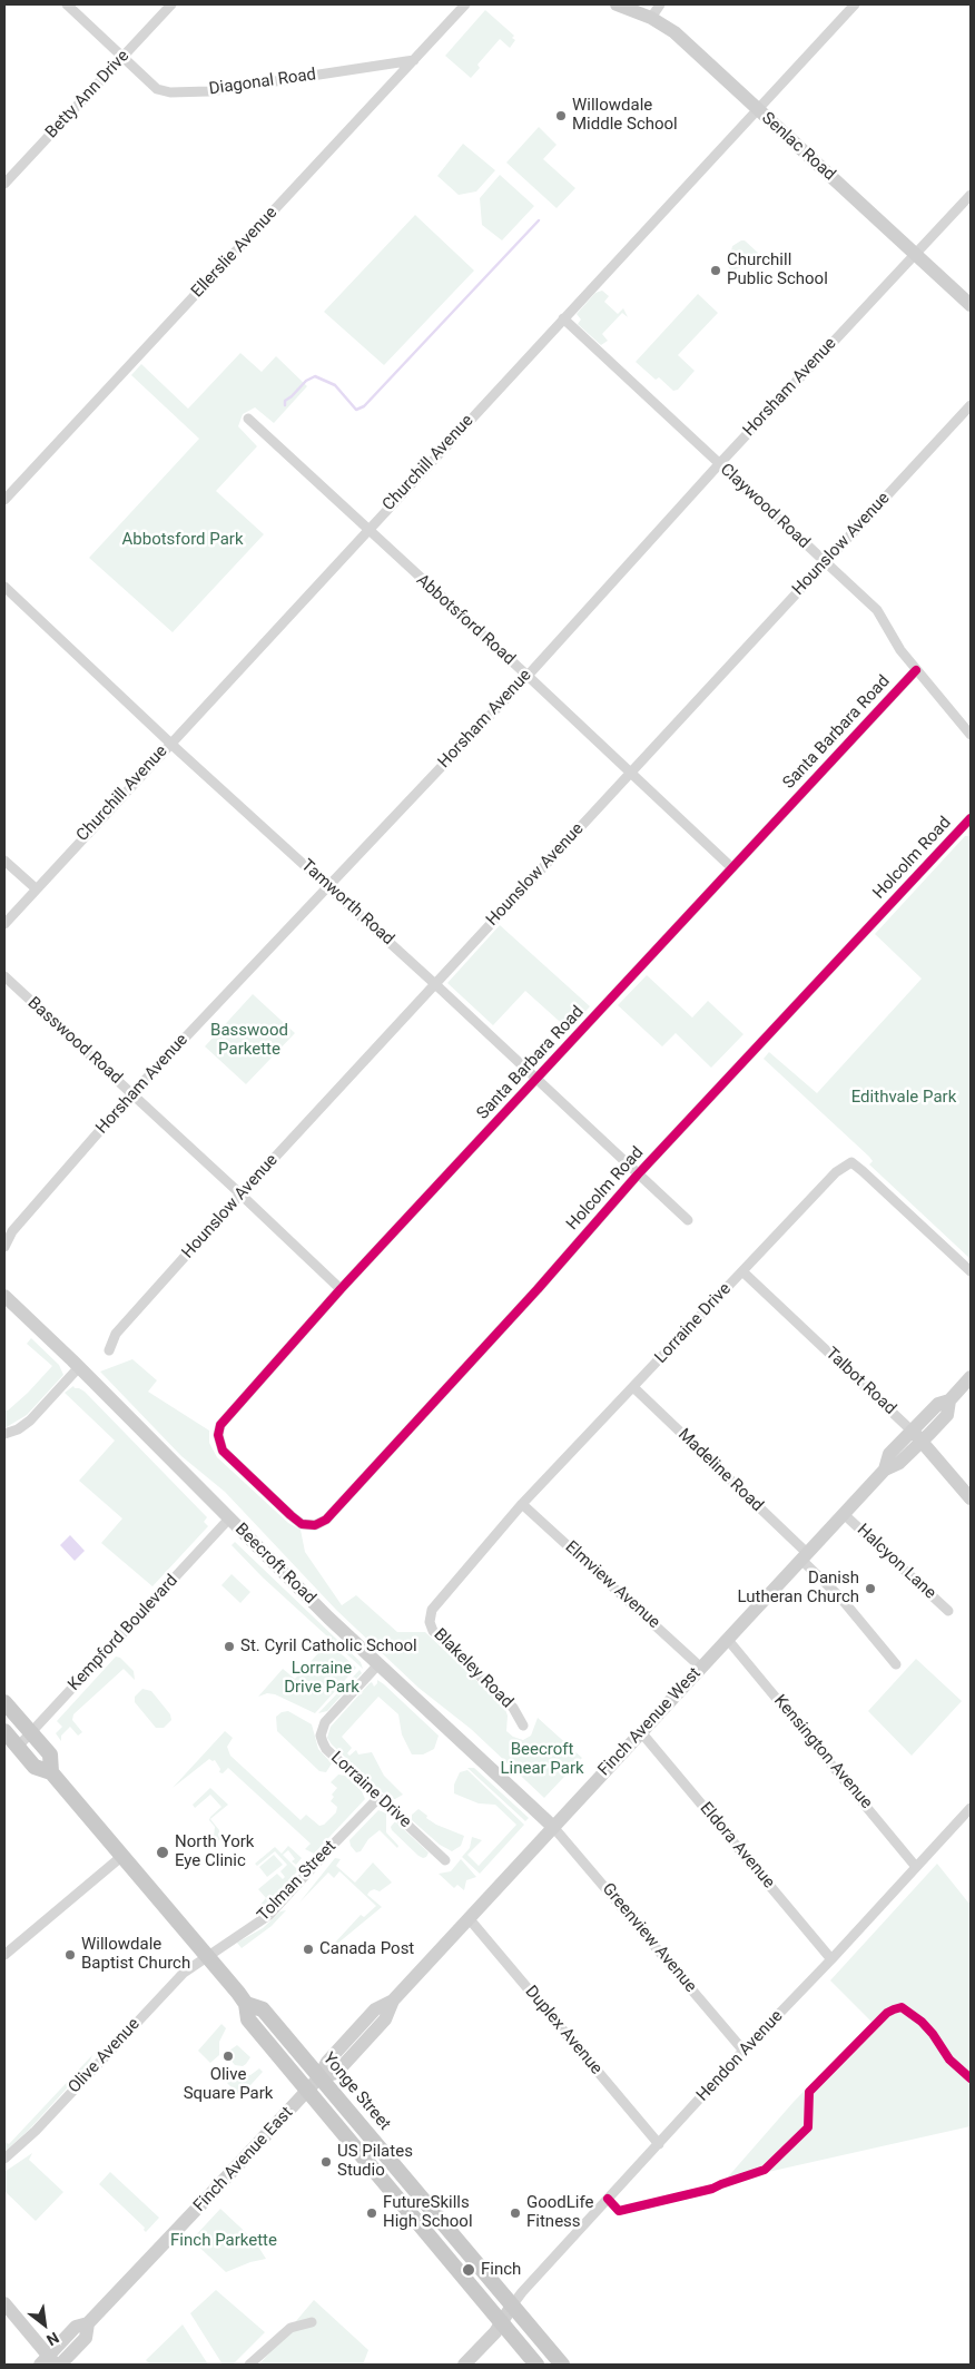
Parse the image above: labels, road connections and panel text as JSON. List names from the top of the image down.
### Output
{
  "streets": {
    "main road": ["Yonge Street"],
    "street": [
      "Diagonal Road",
      "Betty Ann Drive",
      "Senlac Road",
      "Ellerslie Avenue",
      "Horsham Avenue",
      "Churchill Avenue",
      "Claywood Road",
      "Hounslow Avenue",
      "Abbotsford Road",
      "Santa Barbara Road",
      "Holcolm Road",
      "Tamworth Road",
      "Basswood Road",
      "Lorraine Drive",
      "Talbot Road",
      "Madeline Road",
      "Halcyon Lane",
      "Beecroft Road",
      "Elmview Avenue",
      "Kempford Boulevard",
      "Blakeley Road",
      "Finch Avenue West",
      "Kensington Avenue",
      "Eldora Avenue",
      "Tolman Street",
      "Greenview Avenue",
      "Duplex Avenue",
      "Olive Avenue",
      "Hendon Avenue",
      "Finch Avenue East"
    ]
  },
  "crossings": [
    ["Diagonal Road", "Betty Ann Drive"],
    ["Diagonal Road", "Ellerslie Avenue"],
    ["Senlac Road", "Horsham Avenue"],
    ["Senlac Road", "Churchill Avenue"],
    ["Horsham Avenue", "Claywood Road"],
    ["Horsham Avenue", "Abbotsford Road"],
    ["Horsham Avenue", "Tamworth Road"],
    ["Horsham Avenue", "Basswood Road"],
    ["Churchill Avenue", "Claywood Road"],
    ["Churchill Avenue", "Abbotsford Road"],
    ["Churchill Avenue", "Tamworth Road"],
    ["Claywood Road", "Hounslow Avenue"],
    ["Claywood Road", "Santa Barbara Road"],
    ["Hounslow Avenue", "Abbotsford Road"],
    ["Hounslow Avenue", "Tamworth Road"],
    ["Hounslow Avenue", "Basswood Road"],
    ["Abbotsford Road", "Santa Barbara Road"],
    ["Santa Barbara Road", "Holcolm Road"],
    ["Santa Barbara Road", "Tamworth Road"],
    ["Santa Barbara Road", "Basswood Road"],
    ["Holcolm Road", "Tamworth Road"],
    ["Lorraine Drive", "Talbot Road"],
    ["Lorraine Drive", "Madeline Road"],
    ["Lorraine Drive", "Beecroft Road"],
    ["Lorraine Drive", "Elmview Avenue"],
    ["Lorraine Drive", "Blakeley Road"],
    ["Lorraine Drive", "Tolman Street"],
    ["Talbot Road", "Finch Avenue West"],
    ["Madeline Road", "Finch Avenue West"],
    ["Halcyon Lane", "Finch Avenue West"],
    ["Beecroft Road", "Kempford Boulevard"],
    ["Beecroft Road", "Finch Avenue West"],
    ["Beecroft Road", "Greenview Avenue"],
    ["Elmview Avenue", "Finch Avenue West"],
    ["Kempford Boulevard", "Yonge Street"],
    ["Finch Avenue West", "Kensington Avenue"],
    ["Finch Avenue West", "Eldora Avenue"],
    ["Finch Avenue West", "Greenview Avenue"],
    ["Finch Avenue West", "Duplex Avenue"],
    ["Finch Avenue West", "Yonge Street"],
    ["Finch Avenue West", "Finch Avenue East"],
    ["Kensington Avenue", "Hendon Avenue"],
    ["Eldora Avenue", "Hendon Avenue"],
    ["Tolman Street", "Olive Avenue"],
    ["Tolman Street", "Yonge Street"],
    ["Greenview Avenue", "Hendon Avenue"],
    ["Duplex Avenue", "Hendon Avenue"],
    ["Olive Avenue", "Yonge Street"],
    ["Hendon Avenue", "Yonge Street"],
    ["Yonge Street", "Finch Avenue East"]
  ],
  "parks": [
    "Abbotsford Park",
    "Basswood Parkette",
    "Edithvale Park",
    "Lorraine Drive Park",
    "Beecroft Linear Park",
    "Finch Parkette"
  ],
  "places": [
    "Willowdale Middle School",
    "Churchill Public School",
    "Danish Lutheran Church",
    "St. Cyril Catholic School",
    "North York Eye Clinic",
    "Canada Post",
    "Willowdale Baptist Church",
    "Olive Square Park",
    "US Pilates Studio",
    "FutureSkills High School",
    "GoodLife Fitness",
    "Finch"
  ],
  "north": "bottom right"
}
